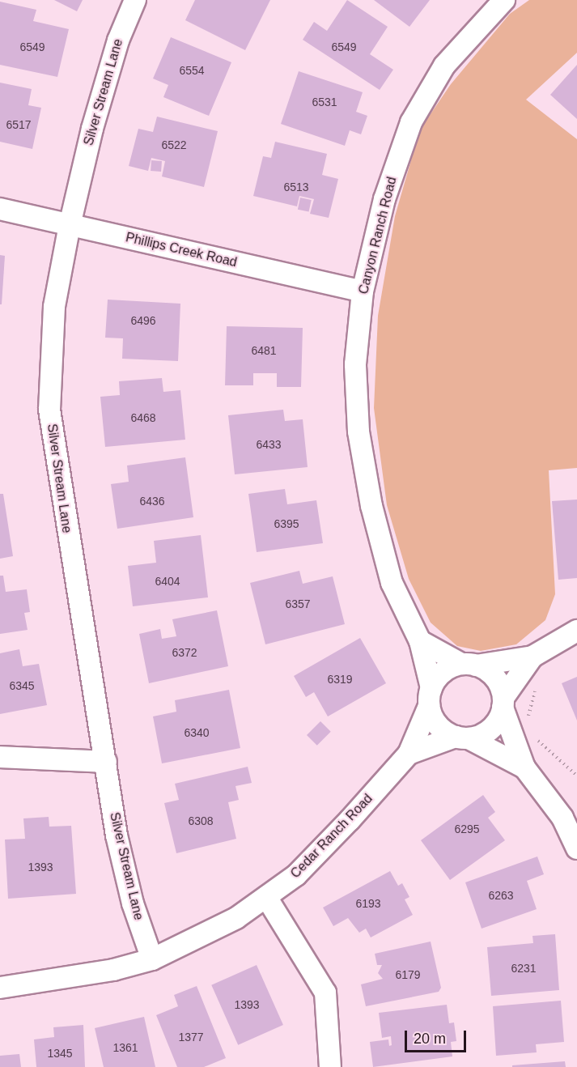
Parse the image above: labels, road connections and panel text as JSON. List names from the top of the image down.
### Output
{
  "streets": {
    "street": [
      "Silver Stream Lane",
      "Canyon Ranch Road",
      "Phillips Creek Road",
      "Cedar Ranch Road"
    ]
  },
  "crossings": [
    ["Silver Stream Lane", "Phillips Creek Road"],
    ["Silver Stream Lane", "Cedar Ranch Road"],
    ["Canyon Ranch Road", "Phillips Creek Road"],
    ["Canyon Ranch Road", "Cedar Ranch Road"]
  ],
  "house_numbers": [
    "6549",
    "6549",
    "6554",
    "6531",
    "6517",
    "6522",
    "6513",
    "6496",
    "6481",
    "6468",
    "6433",
    "6436",
    "6395",
    "6404",
    "6357",
    "6372",
    "6319",
    "6345",
    "6340",
    "6308",
    "6295",
    "1393",
    "6263",
    "6193",
    "6231",
    "6179",
    "1393",
    "1377",
    "1361",
    "1345"
  ],
  "scale_bar": "20 m"
}
